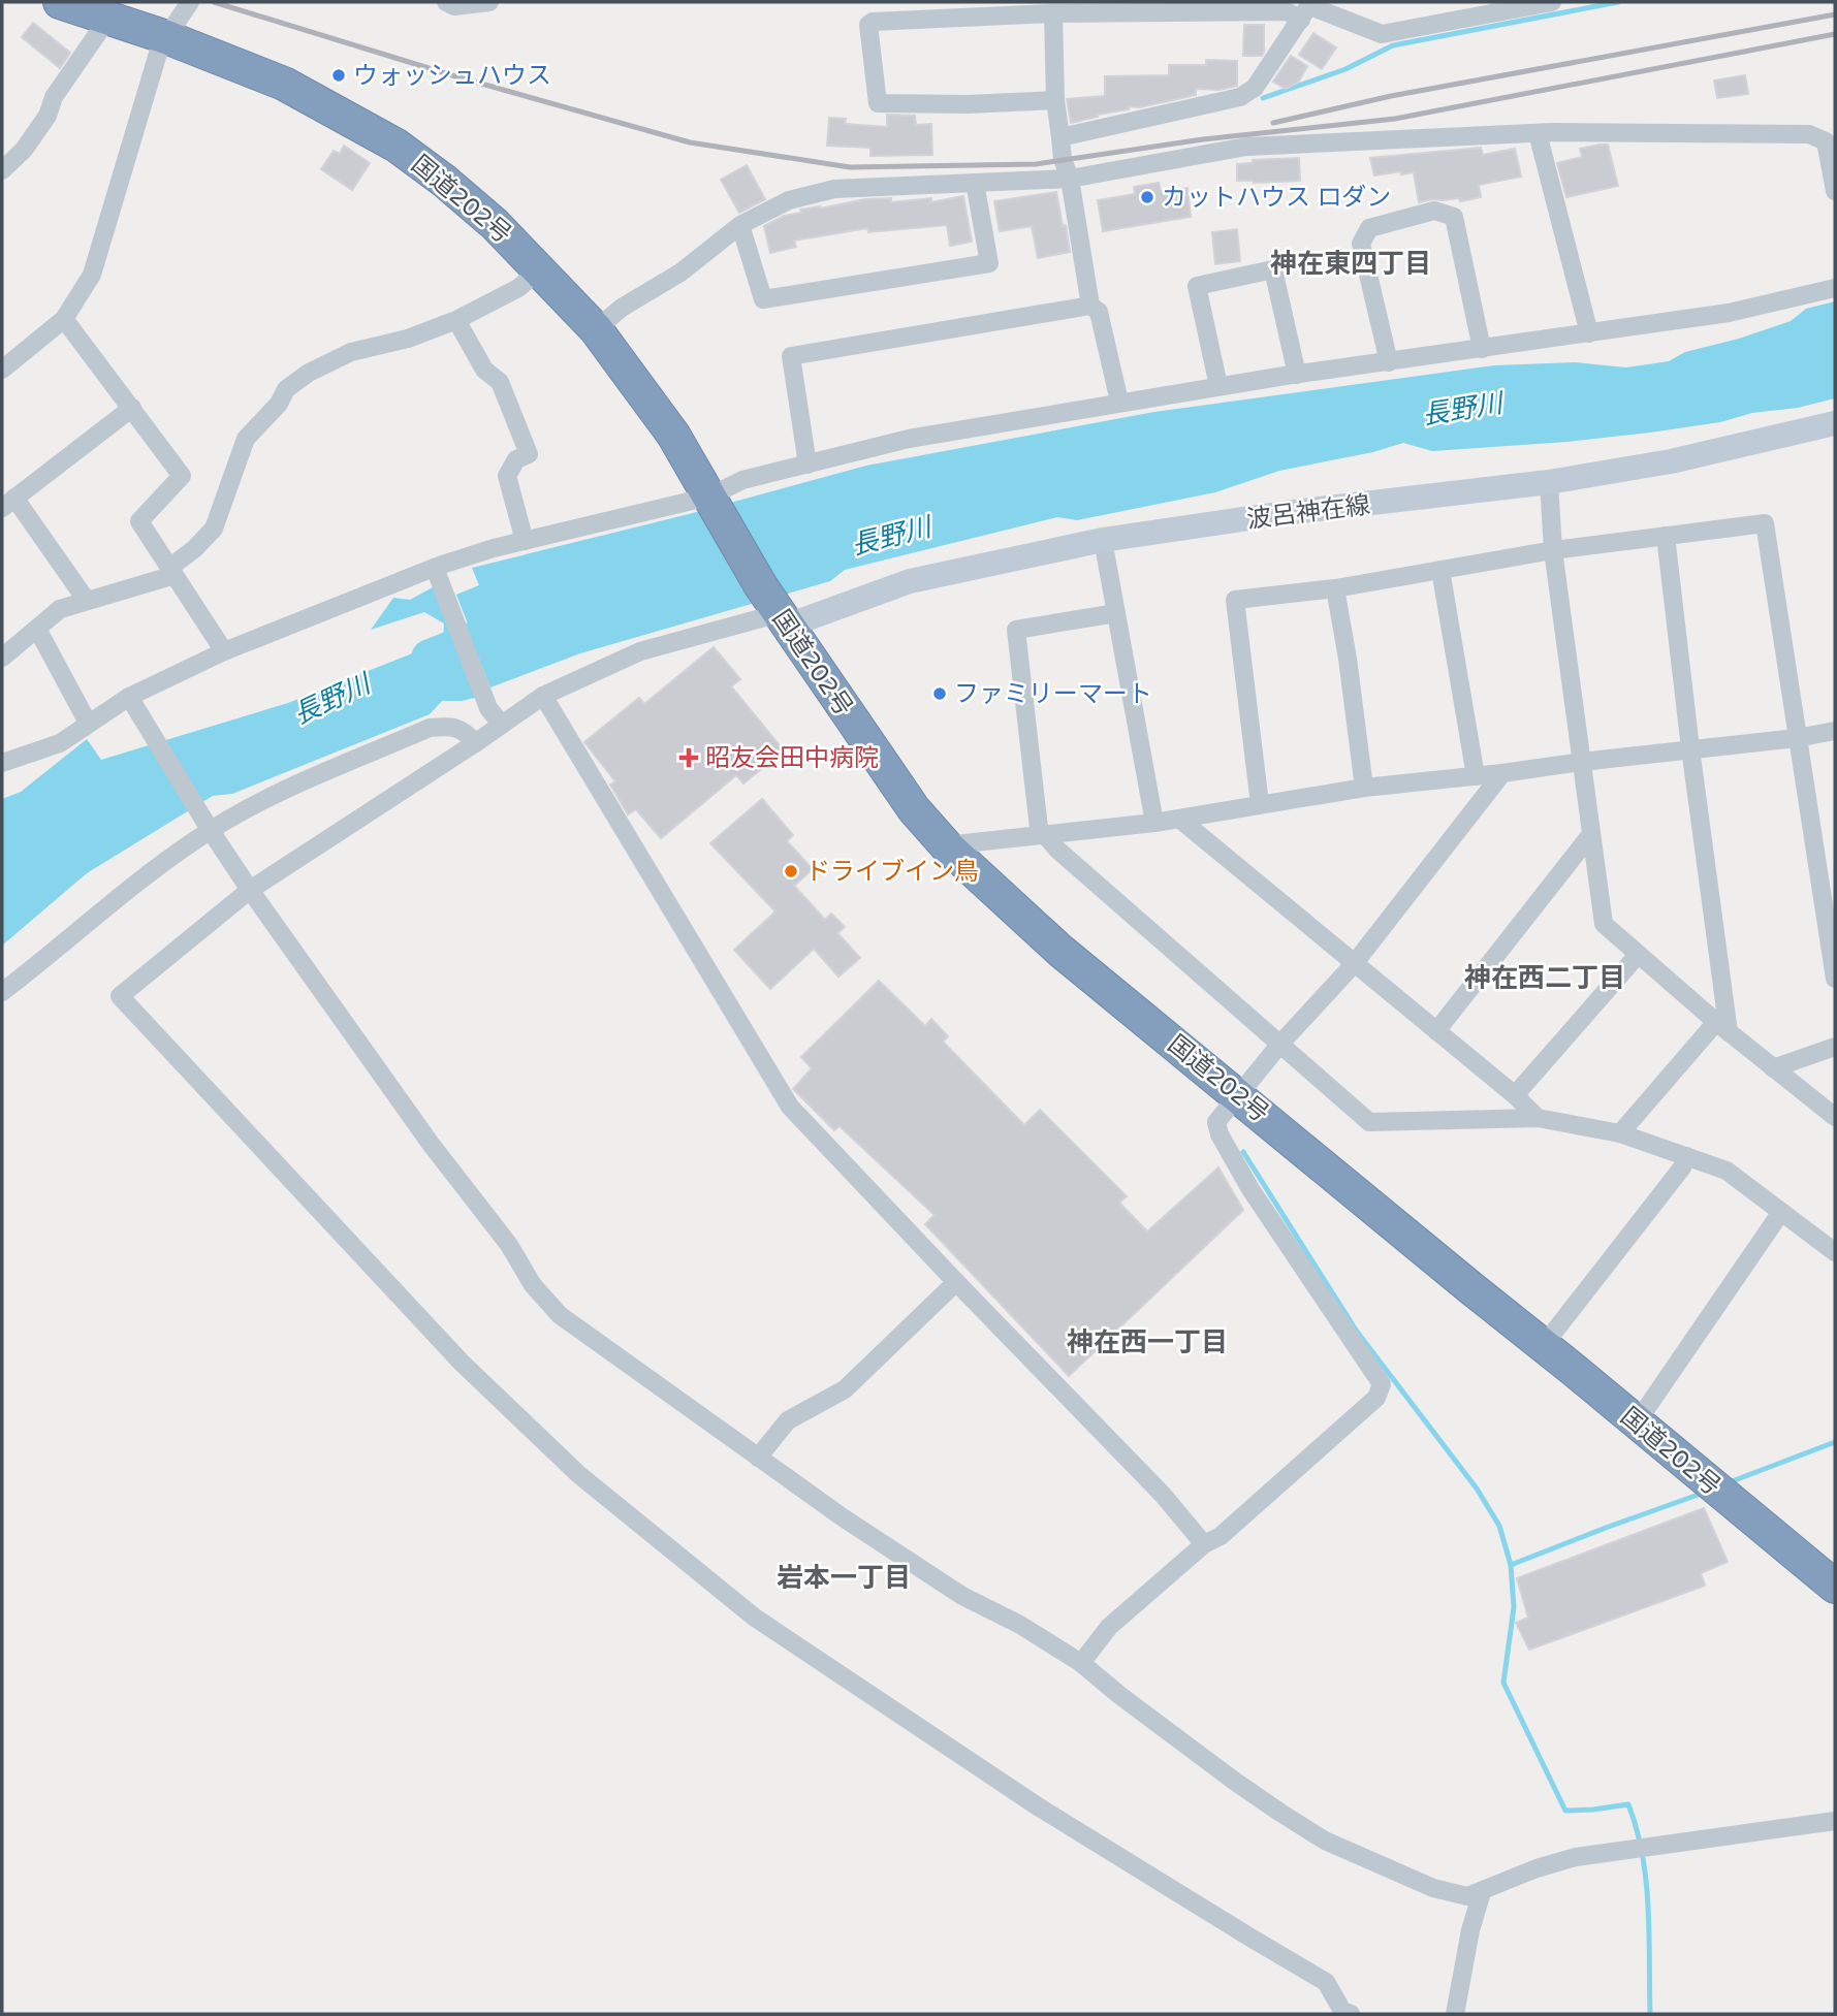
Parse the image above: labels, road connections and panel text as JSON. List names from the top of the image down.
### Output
{
  "streets": {
    "highway": ["国道202号"],
    "main road": ["波呂神在線"]
  },
  "crossings": [
    ["国道202号", "波呂神在線"]
  ],
  "districts": [
    "神在東四丁目",
    "神在西二丁目",
    "神在西一丁目",
    "岩本一丁目"
  ],
  "water": ["長野川"],
  "places": {
    "other": [
      "ウォッシュハウス",
      "カットハウス ロダン",
      "ファミリーマート",
      "ドライブイン鳥"
    ],
    "health": ["昭友会田中病院"]
  }
}
